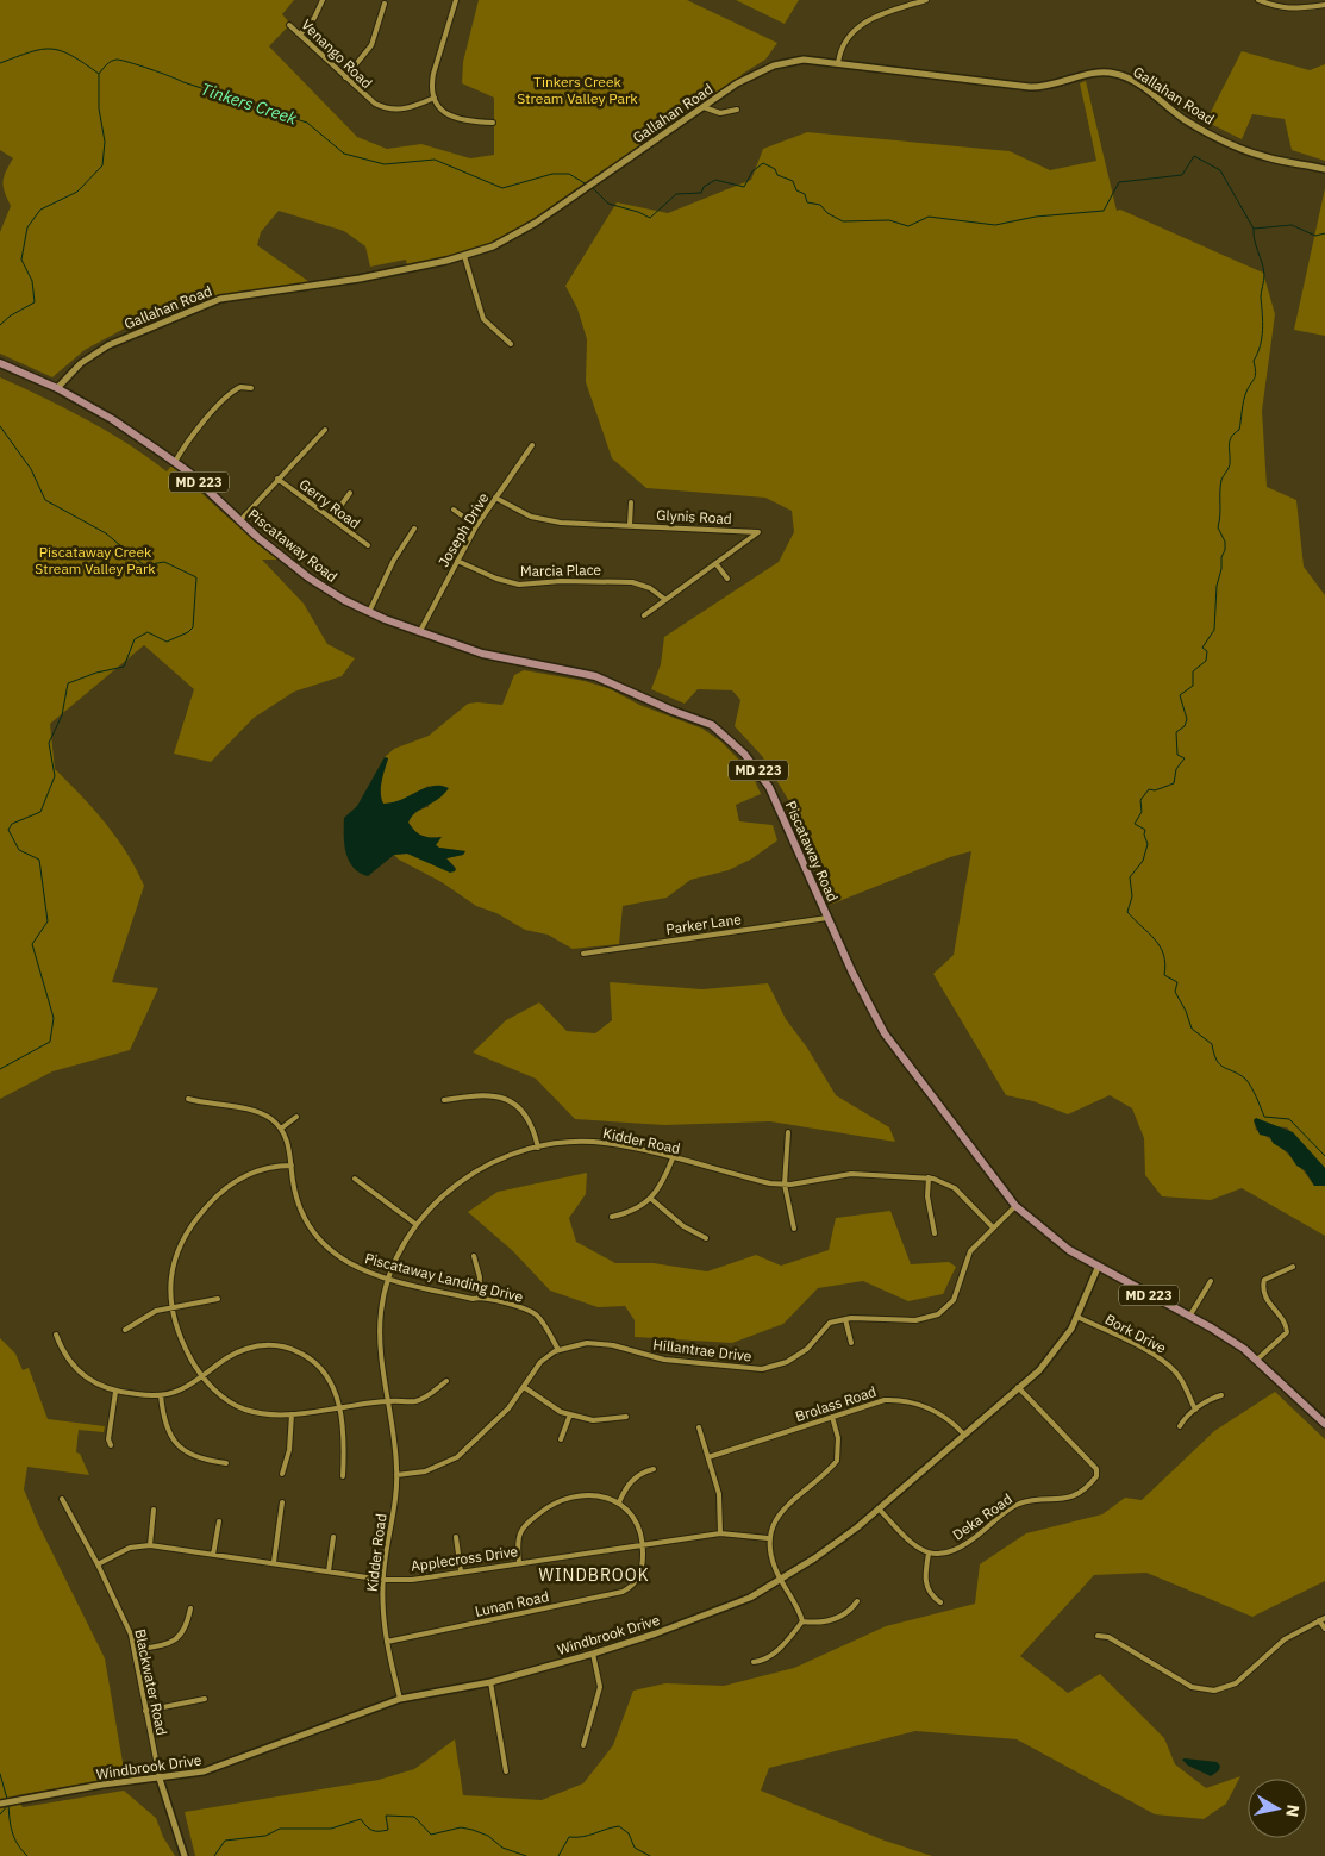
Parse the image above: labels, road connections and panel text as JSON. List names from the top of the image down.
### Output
{
  "streets": {
    "main road": ["MD 223", "Piscataway Road"],
    "street": [
      "Venango Road",
      "Gallahan Road",
      "Gerry Road",
      "Glynis Road",
      "Joseph Drive",
      "Marcia Place",
      "Parker Lane",
      "Kidder Road",
      "Piscataway Landing Drive",
      "Bork Drive",
      "Hillantrae Drive",
      "Brolass Road",
      "Deka Road",
      "Applecross Drive",
      "Lunan Road",
      "Windbrook Drive",
      "Blackwater Road"
    ]
  },
  "crossings": [
    ["Gallahan Road", "Piscataway Road"],
    ["Glynis Road", "Joseph Drive"],
    ["Glynis Road", "Marcia Place"],
    ["Joseph Drive", "Piscataway Road"],
    ["Joseph Drive", "Marcia Place"],
    ["Piscataway Road", "Parker Lane"],
    ["Piscataway Road", "Windbrook Drive"],
    ["Kidder Road", "Piscataway Landing Drive"],
    ["Kidder Road", "Hillantrae Drive"],
    ["Kidder Road", "Applecross Drive"],
    ["Kidder Road", "Lunan Road"],
    ["Kidder Road", "Windbrook Drive"],
    ["Piscataway Landing Drive", "Hillantrae Drive"],
    ["Bork Drive", "Windbrook Drive"],
    ["Brolass Road", "Windbrook Drive"],
    ["Deka Road", "Windbrook Drive"],
    ["Applecross Drive", "Lunan Road"],
    ["Applecross Drive", "Blackwater Road"],
    ["Windbrook Drive", "Blackwater Road"]
  ],
  "districts": ["WINDBROOK"],
  "water": ["Tinkers Creek"],
  "parks": ["Tinkers Creek Stream Valley Park", "Piscataway Creek Stream Valley Park"],
  "north": "right"
}
